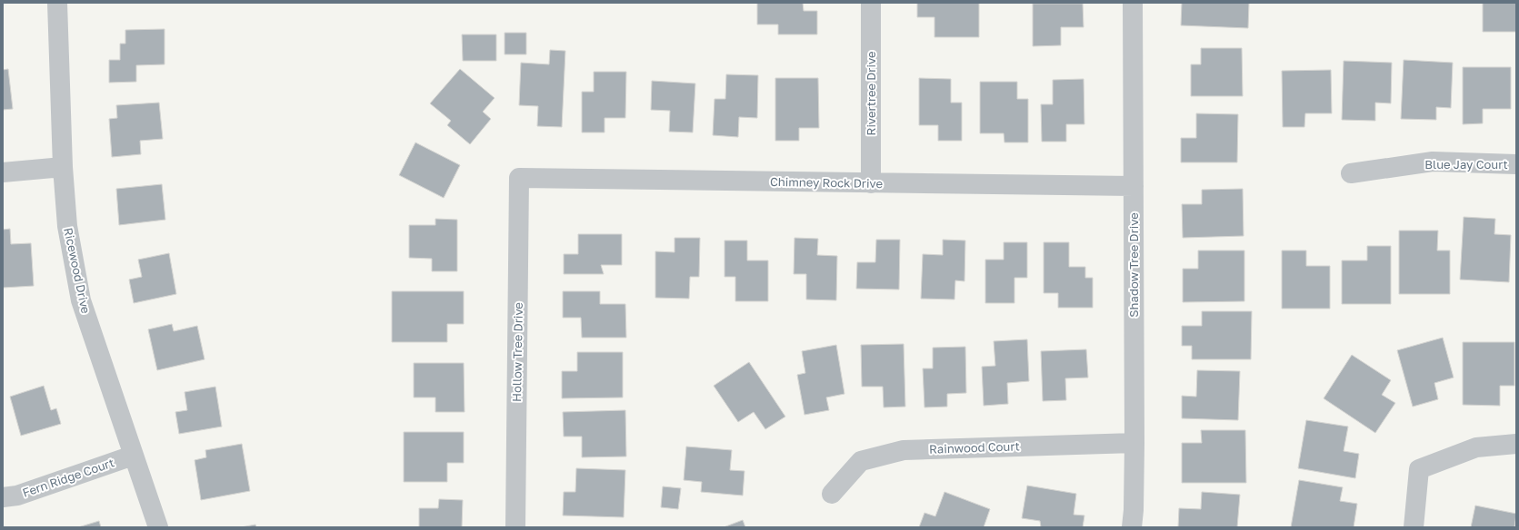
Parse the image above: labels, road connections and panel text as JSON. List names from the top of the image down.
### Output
{
  "streets": {
    "street": [
      "Rivertree Drive",
      "Blue Jay Court",
      "Chimney Rock Drive",
      "Shadow Tree Drive",
      "Ricewood Drive",
      "Hollow Tree Drive",
      "Rainwood Court",
      "Fern Ridge Court"
    ]
  },
  "crossings": [
    ["Rivertree Drive", "Chimney Rock Drive"],
    ["Chimney Rock Drive", "Shadow Tree Drive"],
    ["Chimney Rock Drive", "Hollow Tree Drive"],
    ["Shadow Tree Drive", "Rainwood Court"],
    ["Ricewood Drive", "Fern Ridge Court"]
  ]
}
